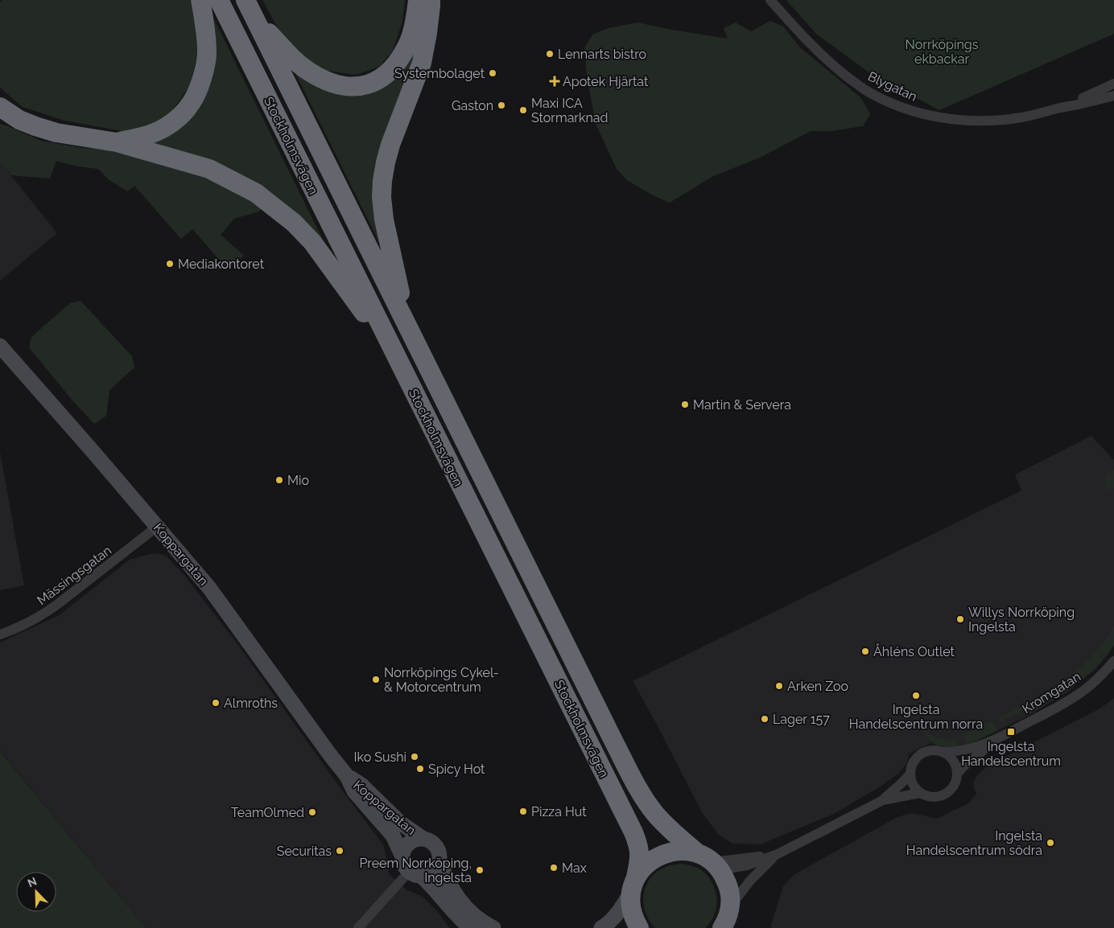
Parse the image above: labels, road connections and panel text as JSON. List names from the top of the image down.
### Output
{
  "streets": {
    "highway": ["Stockholmsvägen"],
    "street": [
      "Blygatan",
      "Koppargatan",
      "Mässingsgatan",
      "Kromgatan"
    ]
  },
  "crossings": [
    ["Koppargatan", "Mässingsgatan"]
  ],
  "parks": ["Norrköpings ekbackar"],
  "places": {
    "other": [
      "Lennarts bistro",
      "Systembolaget",
      "Gaston",
      "Maxi ICA Stormarknad",
      "Mediakontoret",
      "Martin & Servera",
      "Mio",
      "Willys Norrköping Ingelsta",
      "Åhléns Outlet",
      "Norrköpings Cykel- & Motorcentrum",
      "Arken Zoo",
      "Ingelsta Handelscentrum norra",
      "Almroths",
      "Lager 157",
      "Iko Sushi",
      "Spicy Hot",
      "Pizza Hut",
      "TeamOlmed",
      "Ingelsta Handelscentrum södra",
      "Securitas",
      "Max",
      "Preem Norrköping, Ingelsta"
    ],
    "health": ["Apotek Hjärtat"],
    "transit": ["Ingelsta Handelscentrum"]
  },
  "north": "top left"
}
